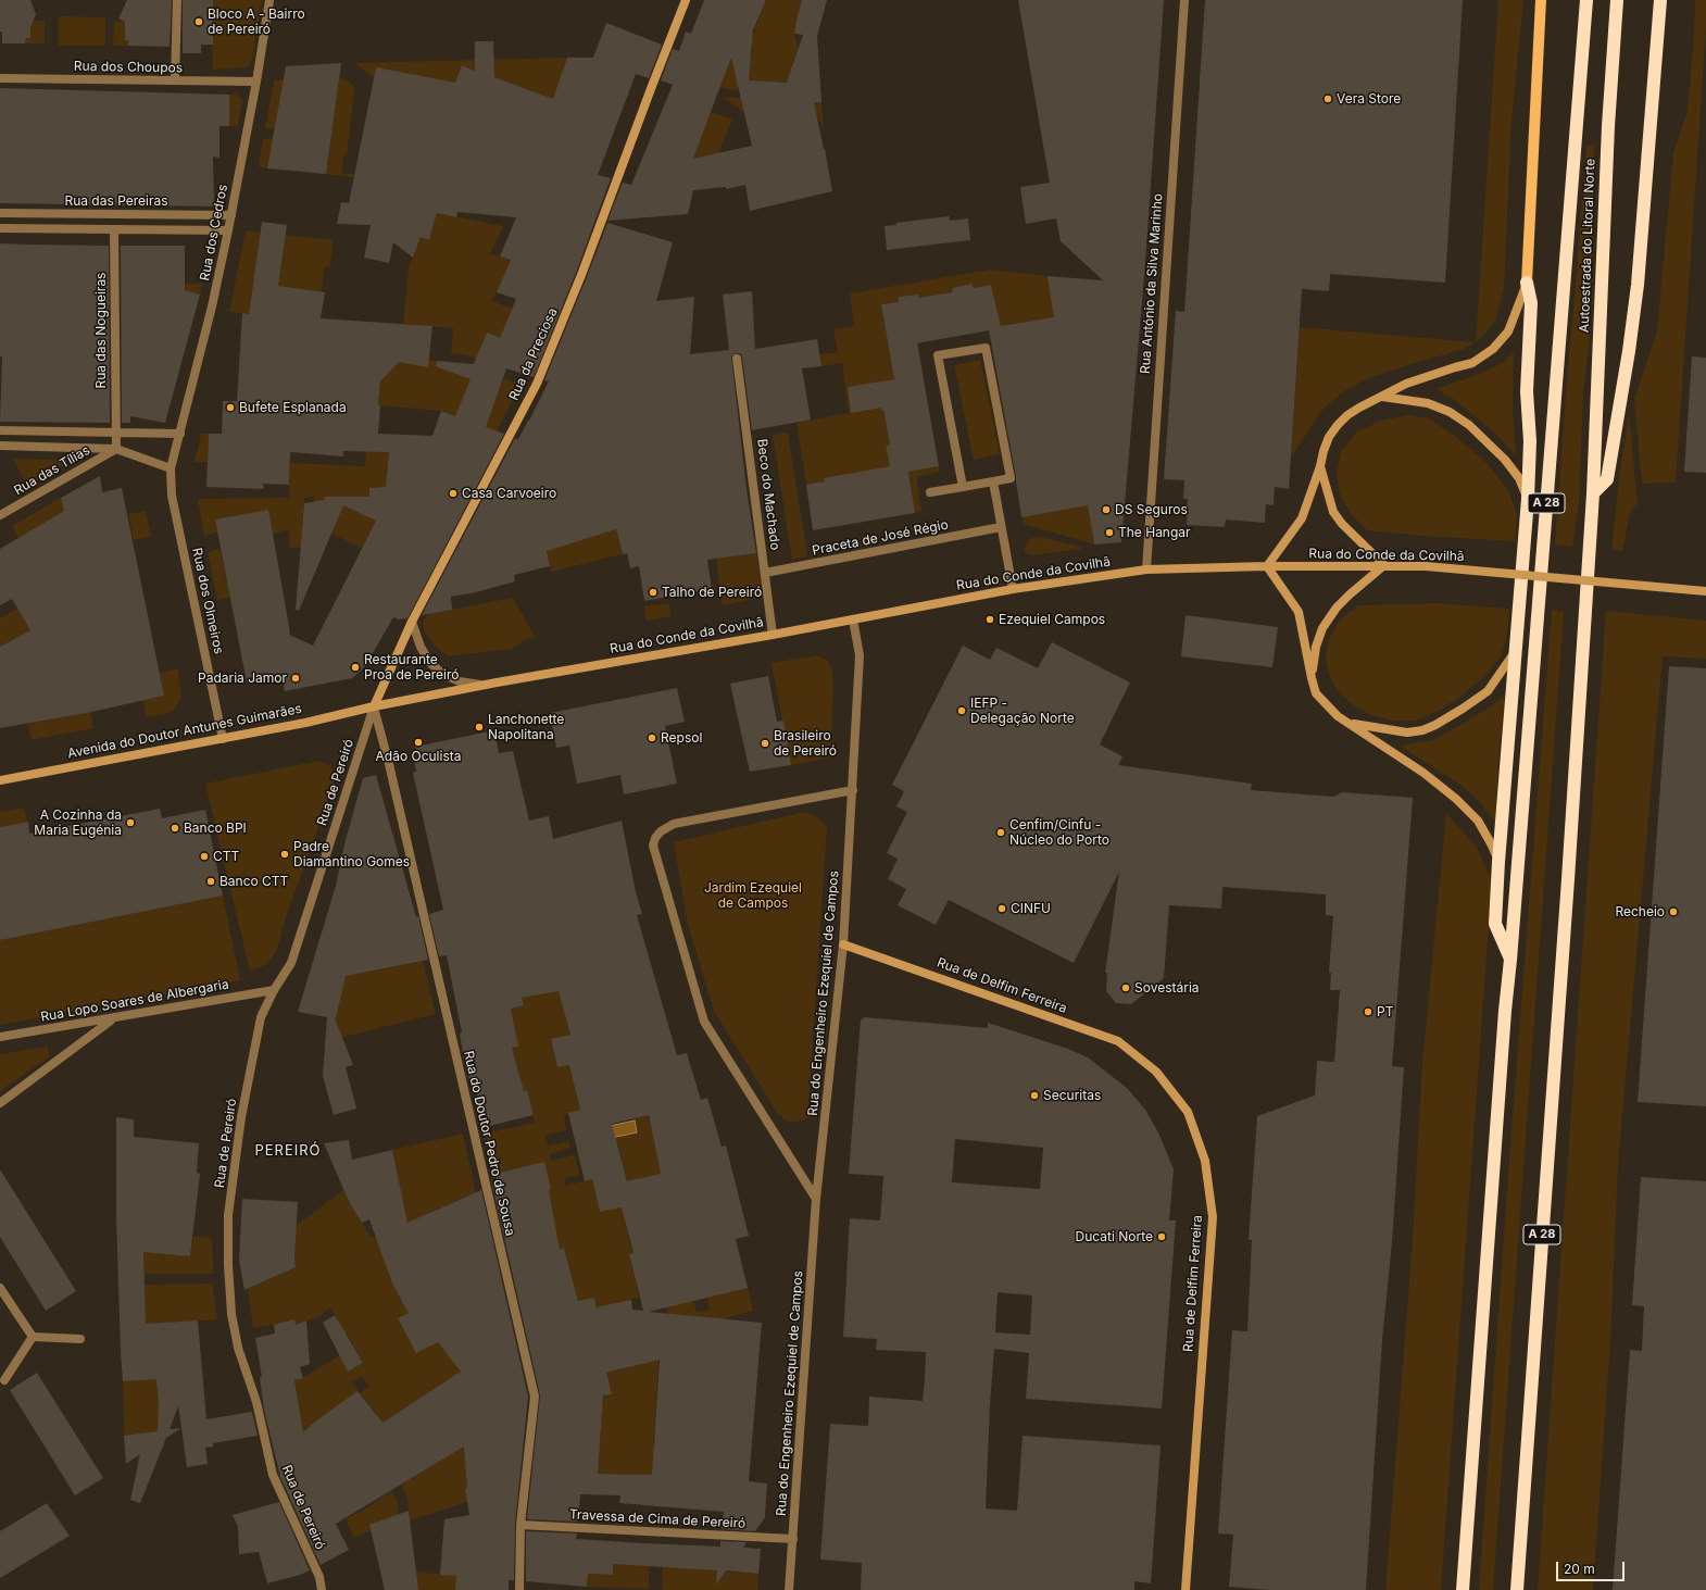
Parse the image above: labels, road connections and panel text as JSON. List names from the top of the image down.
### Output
{
  "streets": {
    "highway": ["Autoestrada do Litoral Norte", "A 28"],
    "main road": [
      "Rua da Preciosa",
      "Rua do Conde da Covilhã",
      "Avenida do Doutor Antunes Guimarães",
      "Rua de Delfim Ferreira"
    ],
    "street": [
      "Rua dos Choupos",
      "Rua das Pereiras",
      "Rua dos Cedros",
      "Rua António da Silva Marinho",
      "Rua das Nogueiras",
      "Rua das Tílias",
      "Beco do Machado",
      "Praceta de José Régio",
      "Rua dos Olmeiros",
      "Rua de Pereiró",
      "Rua do Engenheiro Ezequiel de Campos",
      "Rua Lopo Soares de Albergaria",
      "Rua do Doutor Pedro de Sousa",
      "Travessa de Cima de Pereiró"
    ]
  },
  "crossings": [
    ["Rua dos Choupos", "Rua dos Cedros"],
    ["Rua das Pereiras", "Rua dos Cedros"],
    ["Rua dos Cedros", "Rua dos Olmeiros"],
    ["Autoestrada do Litoral Norte", "A 28"],
    ["Rua António da Silva Marinho", "Rua do Conde da Covilhã"],
    ["Rua das Nogueiras", "Rua das Tílias"],
    ["Rua da Preciosa", "Rua do Conde da Covilhã"],
    ["Rua da Preciosa", "Avenida do Doutor Antunes Guimarães"],
    ["Rua da Preciosa", "Rua de Pereiró"],
    ["Rua da Preciosa", "Rua do Doutor Pedro de Sousa"],
    ["Beco do Machado", "Praceta de José Régio"],
    ["Beco do Machado", "Rua do Conde da Covilhã"],
    ["Rua do Conde da Covilhã", "Avenida do Doutor Antunes Guimarães"],
    ["Rua do Conde da Covilhã", "Rua de Pereiró"],
    ["Rua do Conde da Covilhã", "Rua do Engenheiro Ezequiel de Campos"],
    ["Rua do Conde da Covilhã", "Rua do Doutor Pedro de Sousa"],
    ["Rua dos Olmeiros", "Avenida do Doutor Antunes Guimarães"],
    ["Avenida do Doutor Antunes Guimarães", "Rua de Pereiró"],
    ["Avenida do Doutor Antunes Guimarães", "Rua do Doutor Pedro de Sousa"],
    ["Rua de Pereiró", "Rua Lopo Soares de Albergaria"],
    ["Rua de Pereiró", "Rua do Doutor Pedro de Sousa"],
    ["Rua de Delfim Ferreira", "Rua do Engenheiro Ezequiel de Campos"],
    ["Rua do Engenheiro Ezequiel de Campos", "Travessa de Cima de Pereiró"],
    ["Rua do Doutor Pedro de Sousa", "Travessa de Cima de Pereiró"]
  ],
  "districts": ["PEREIRÓ"],
  "parks": ["Jardim Ezequiel de Campos"],
  "places": [
    "Bloco A - Bairro de Pereiró",
    "Vera Store",
    "Bufete Esplanada",
    "Casa Carvoeiro",
    "DS Seguros",
    "The Hangar",
    "Talho de Pereiró",
    "Ezequiel Campos",
    "Restaurante Proa de Pereiró",
    "Padaria Jamor",
    "IEFP - Delegação Norte",
    "Lanchonette Napolitana",
    "Repsol",
    "Adão Oculista",
    "Brasileiro de Pereiró",
    "A Cozinha da Maria Eugénia",
    "Banco BPI",
    "Cenfim/Cinfu - Núcleo do Porto",
    "Padre Diamantino Gomes",
    "CTT",
    "Banco CTT",
    "CINFU",
    "Recheio",
    "Sovestária",
    "PT",
    "Securitas",
    "Ducati Norte"
  ],
  "scale_bar": "20 m"
}
